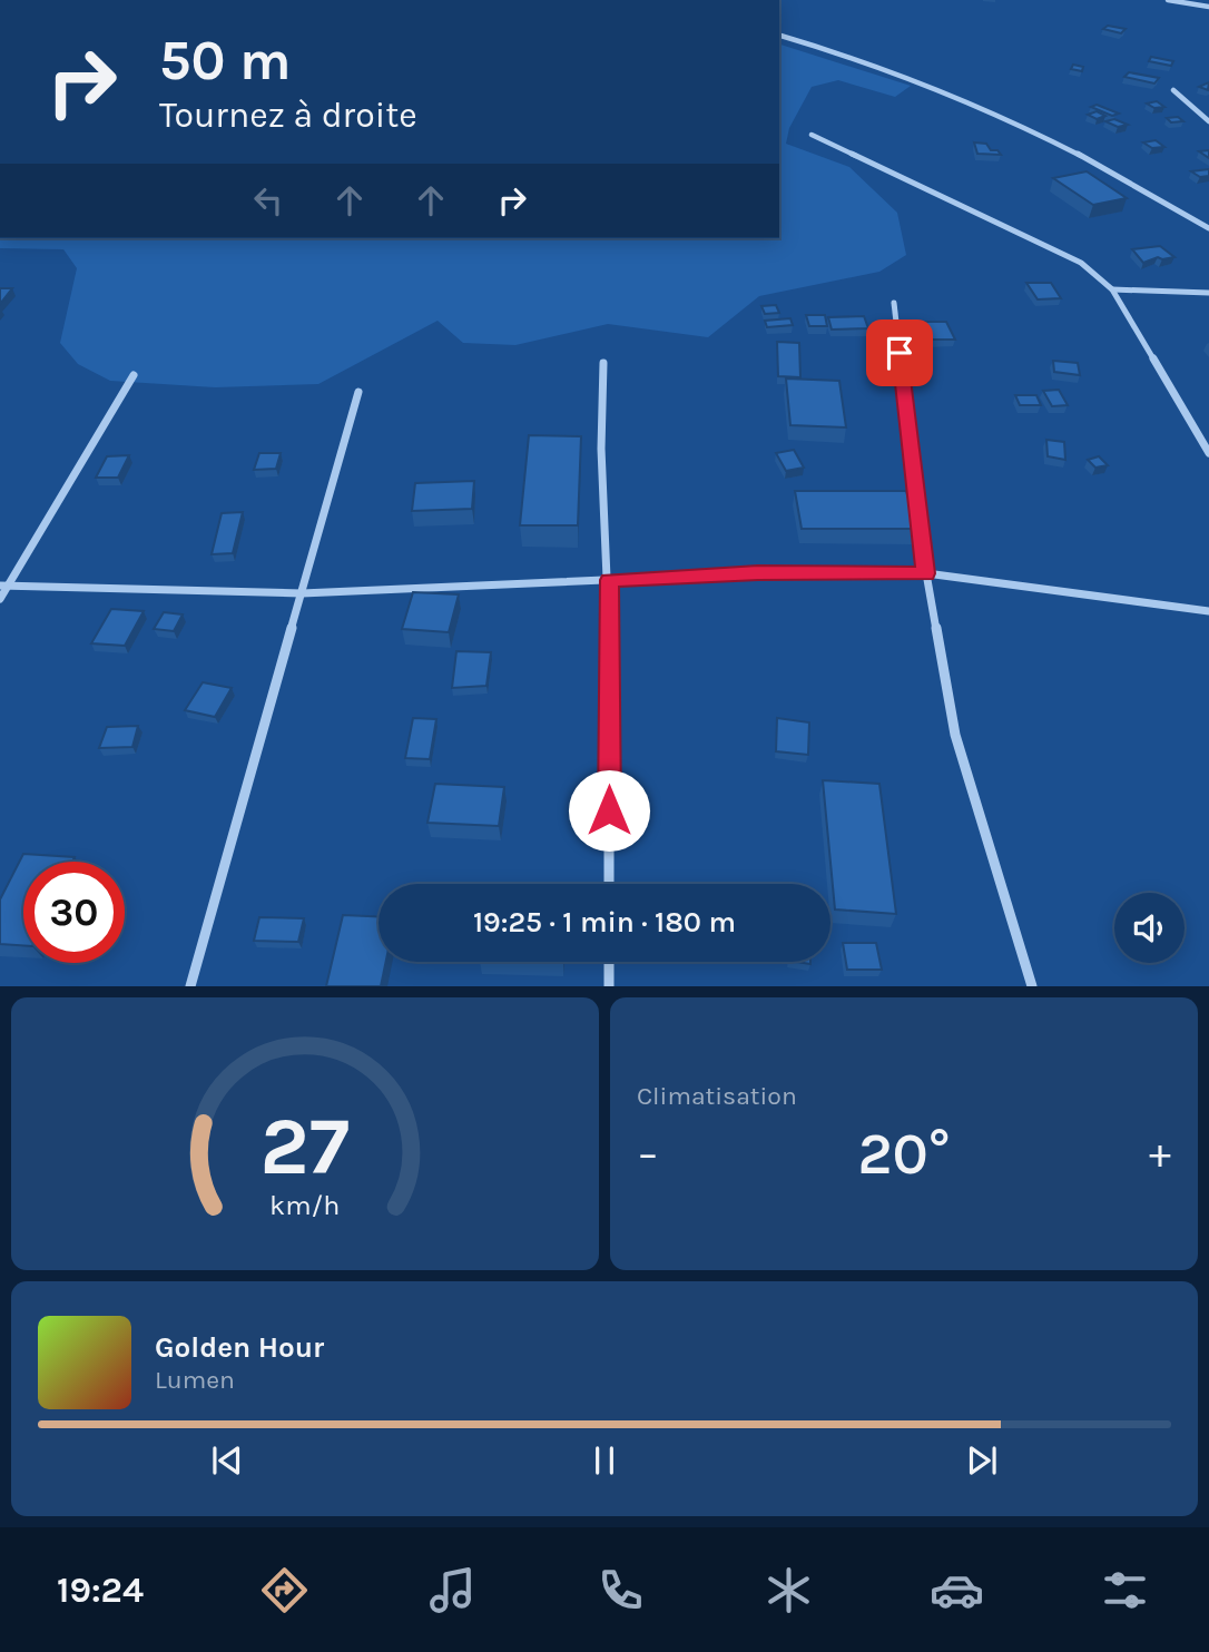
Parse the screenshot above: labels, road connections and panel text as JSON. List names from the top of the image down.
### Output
{
  "page": {
    "turn": ["50 m", "Tournez à droite"],
    "limit": "30",
    "trip": "19:25 · 1 min · 180 m",
    "tile": "Climatisation",
    "heat": ["−", "20°", "+"],
    "song": ["Golden Hour", "Lumen"],
    "tabs": "19:24",
    "gauge": ["27", "km/h"]
  }
}
